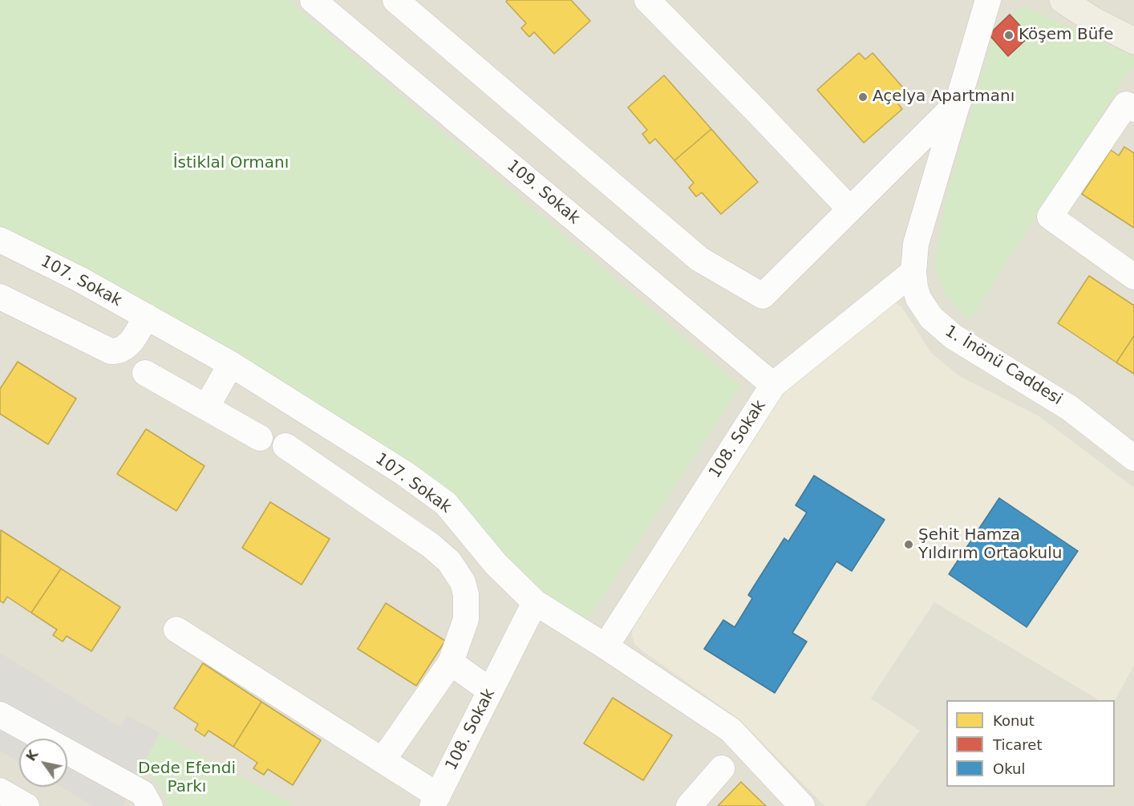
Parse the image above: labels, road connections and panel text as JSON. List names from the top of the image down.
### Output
{
  "streets": {
    "street": [
      "109. Sokak",
      "107. Sokak",
      "1. İnönü Caddesi",
      "108. Sokak"
    ]
  },
  "crossings": [
    ["109. Sokak", "108. Sokak"],
    ["107. Sokak", "108. Sokak"],
    ["1. İnönü Caddesi", "108. Sokak"]
  ],
  "parks": ["İstiklal Ormanı", "Dede Efendi Parkı"],
  "places": ["Köşem Büfe", "Açelya Apartmanı", "Şehit Hamza Yıldırım Ortaokulu"],
  "legend": ["Konut", "Ticaret", "Okul"],
  "north": "top left"
}
